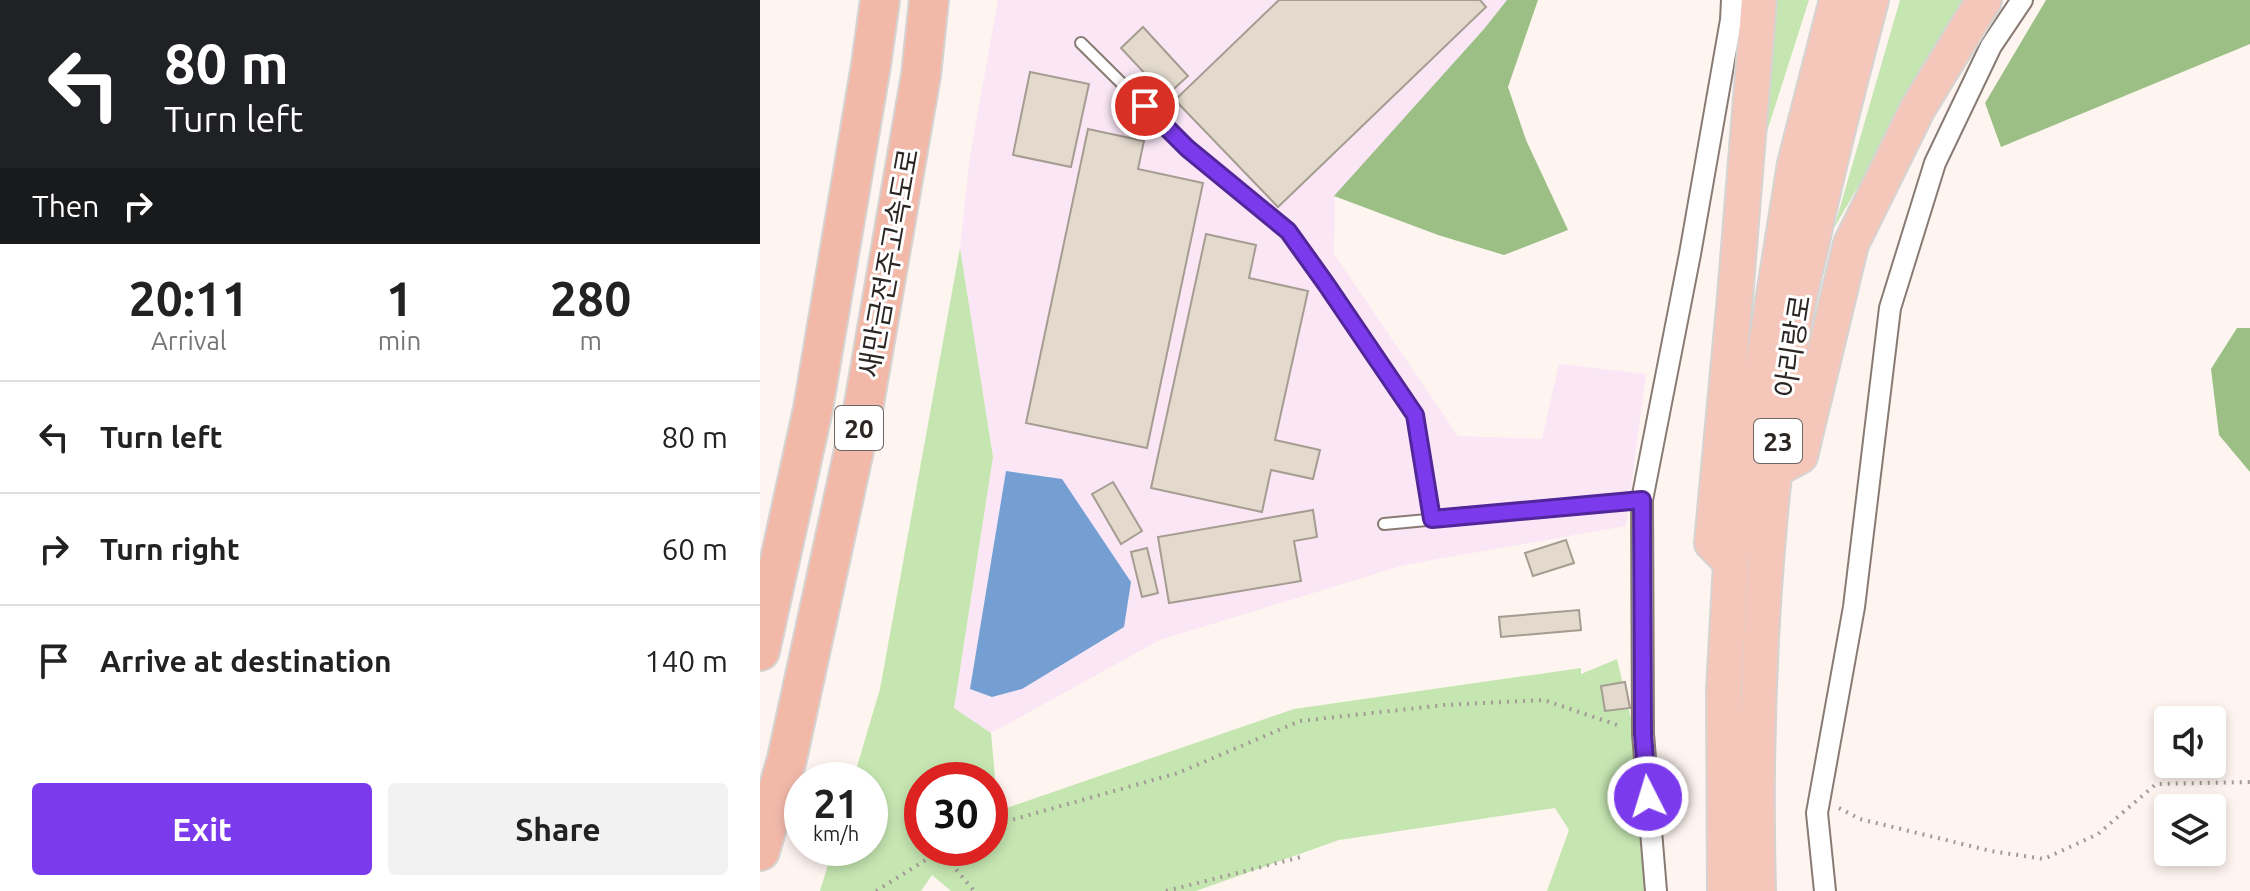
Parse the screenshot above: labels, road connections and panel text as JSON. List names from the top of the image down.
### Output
{
  "streets": {
    "highway": [
      "새만금전주고속도로",
      "아리랑로",
      "20",
      "23"
    ]
  },
  "page": {
    "turn": ["80 m", "Turn left"],
    "then": "Then",
    "eta": [
      "20:11",
      "Arrival",
      "1",
      "min",
      "280",
      "m"
    ],
    "list": [
      {
        "name": "Turn left",
        "value": "80 m"
      },
      {
        "name": "Turn right",
        "value": "60 m"
      },
      {
        "name": "Arrive at destination",
        "value": "140 m"
      }
    ],
    "speed": "21 km/h",
    "limit": "30",
    "buttons": ["Exit", "Share"]
  }
}
